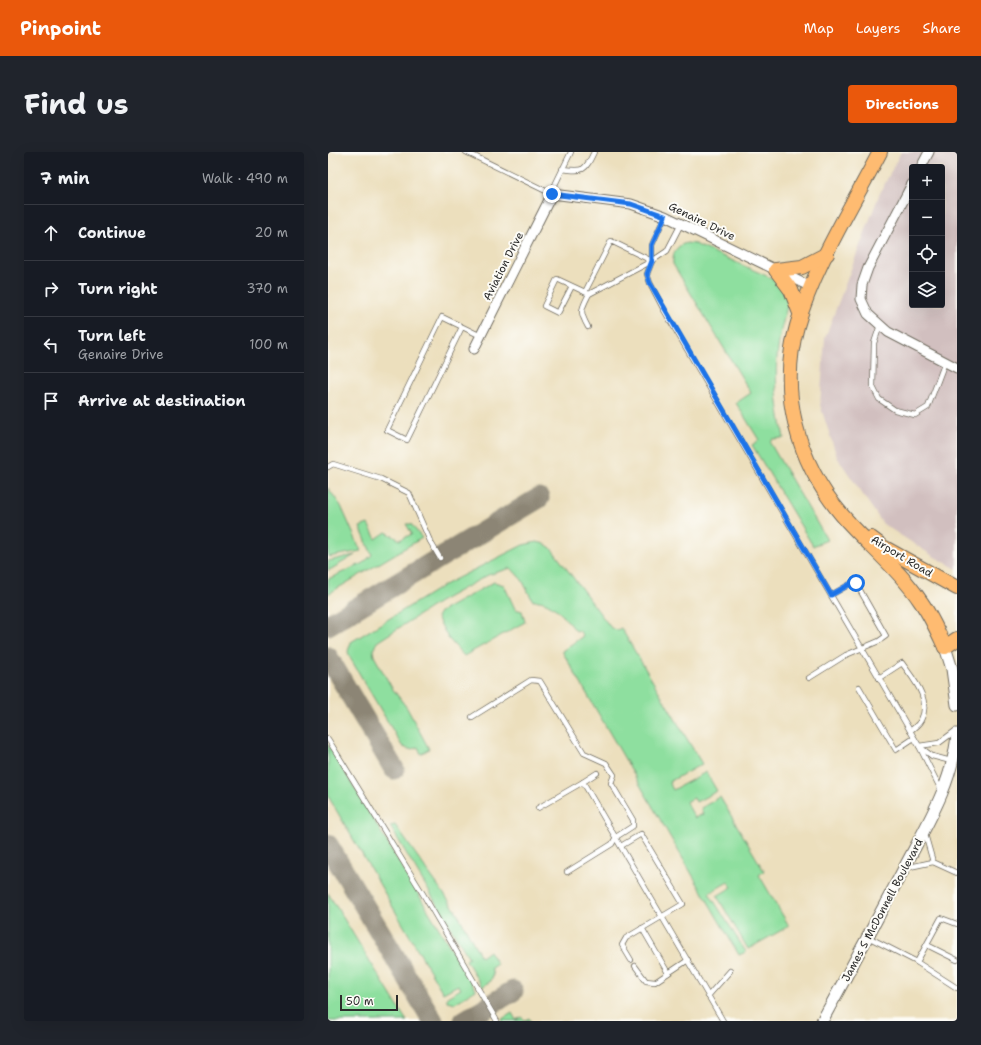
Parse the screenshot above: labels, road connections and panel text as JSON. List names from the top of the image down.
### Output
{
  "streets": {
    "main road": ["Airport Road"],
    "street": ["Genaire Drive", "Aviation Drive", "James S McDonnell Boulevard"]
  },
  "crossings": [
    ["Genaire Drive", "Aviation Drive"]
  ],
  "scale_bar": "50 m",
  "page": {
    "header": "Pinpoint",
    "nav": ["Map", "Layers", "Share"],
    "title": "Find us",
    "buttons": "Directions",
    "heading": ["7 min", "Walk · 490 m"],
    "map_buttons": ["+", "−"],
    "list": [
      ["Continue", "20 m"],
      ["Turn right", "370 m"],
      ["Turn left", "Genaire Drive", "100 m"],
      "Arrive at destination"
    ],
    "scale": "50 m"
  }
}
